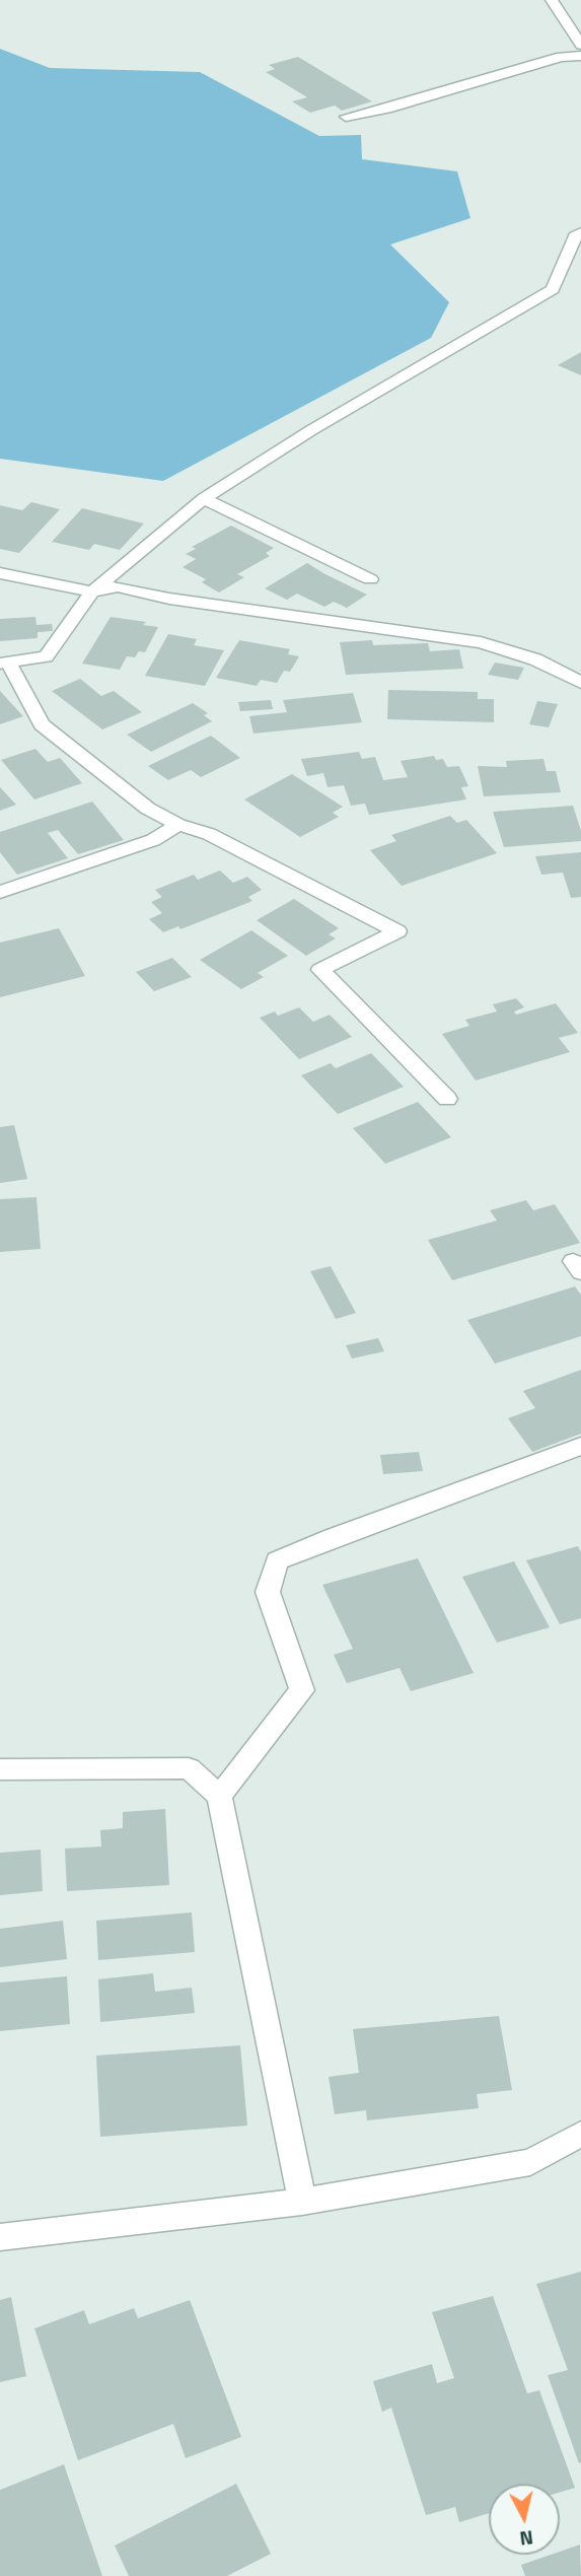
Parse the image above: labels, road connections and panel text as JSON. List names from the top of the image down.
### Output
{
  "north": "bottom"
}
